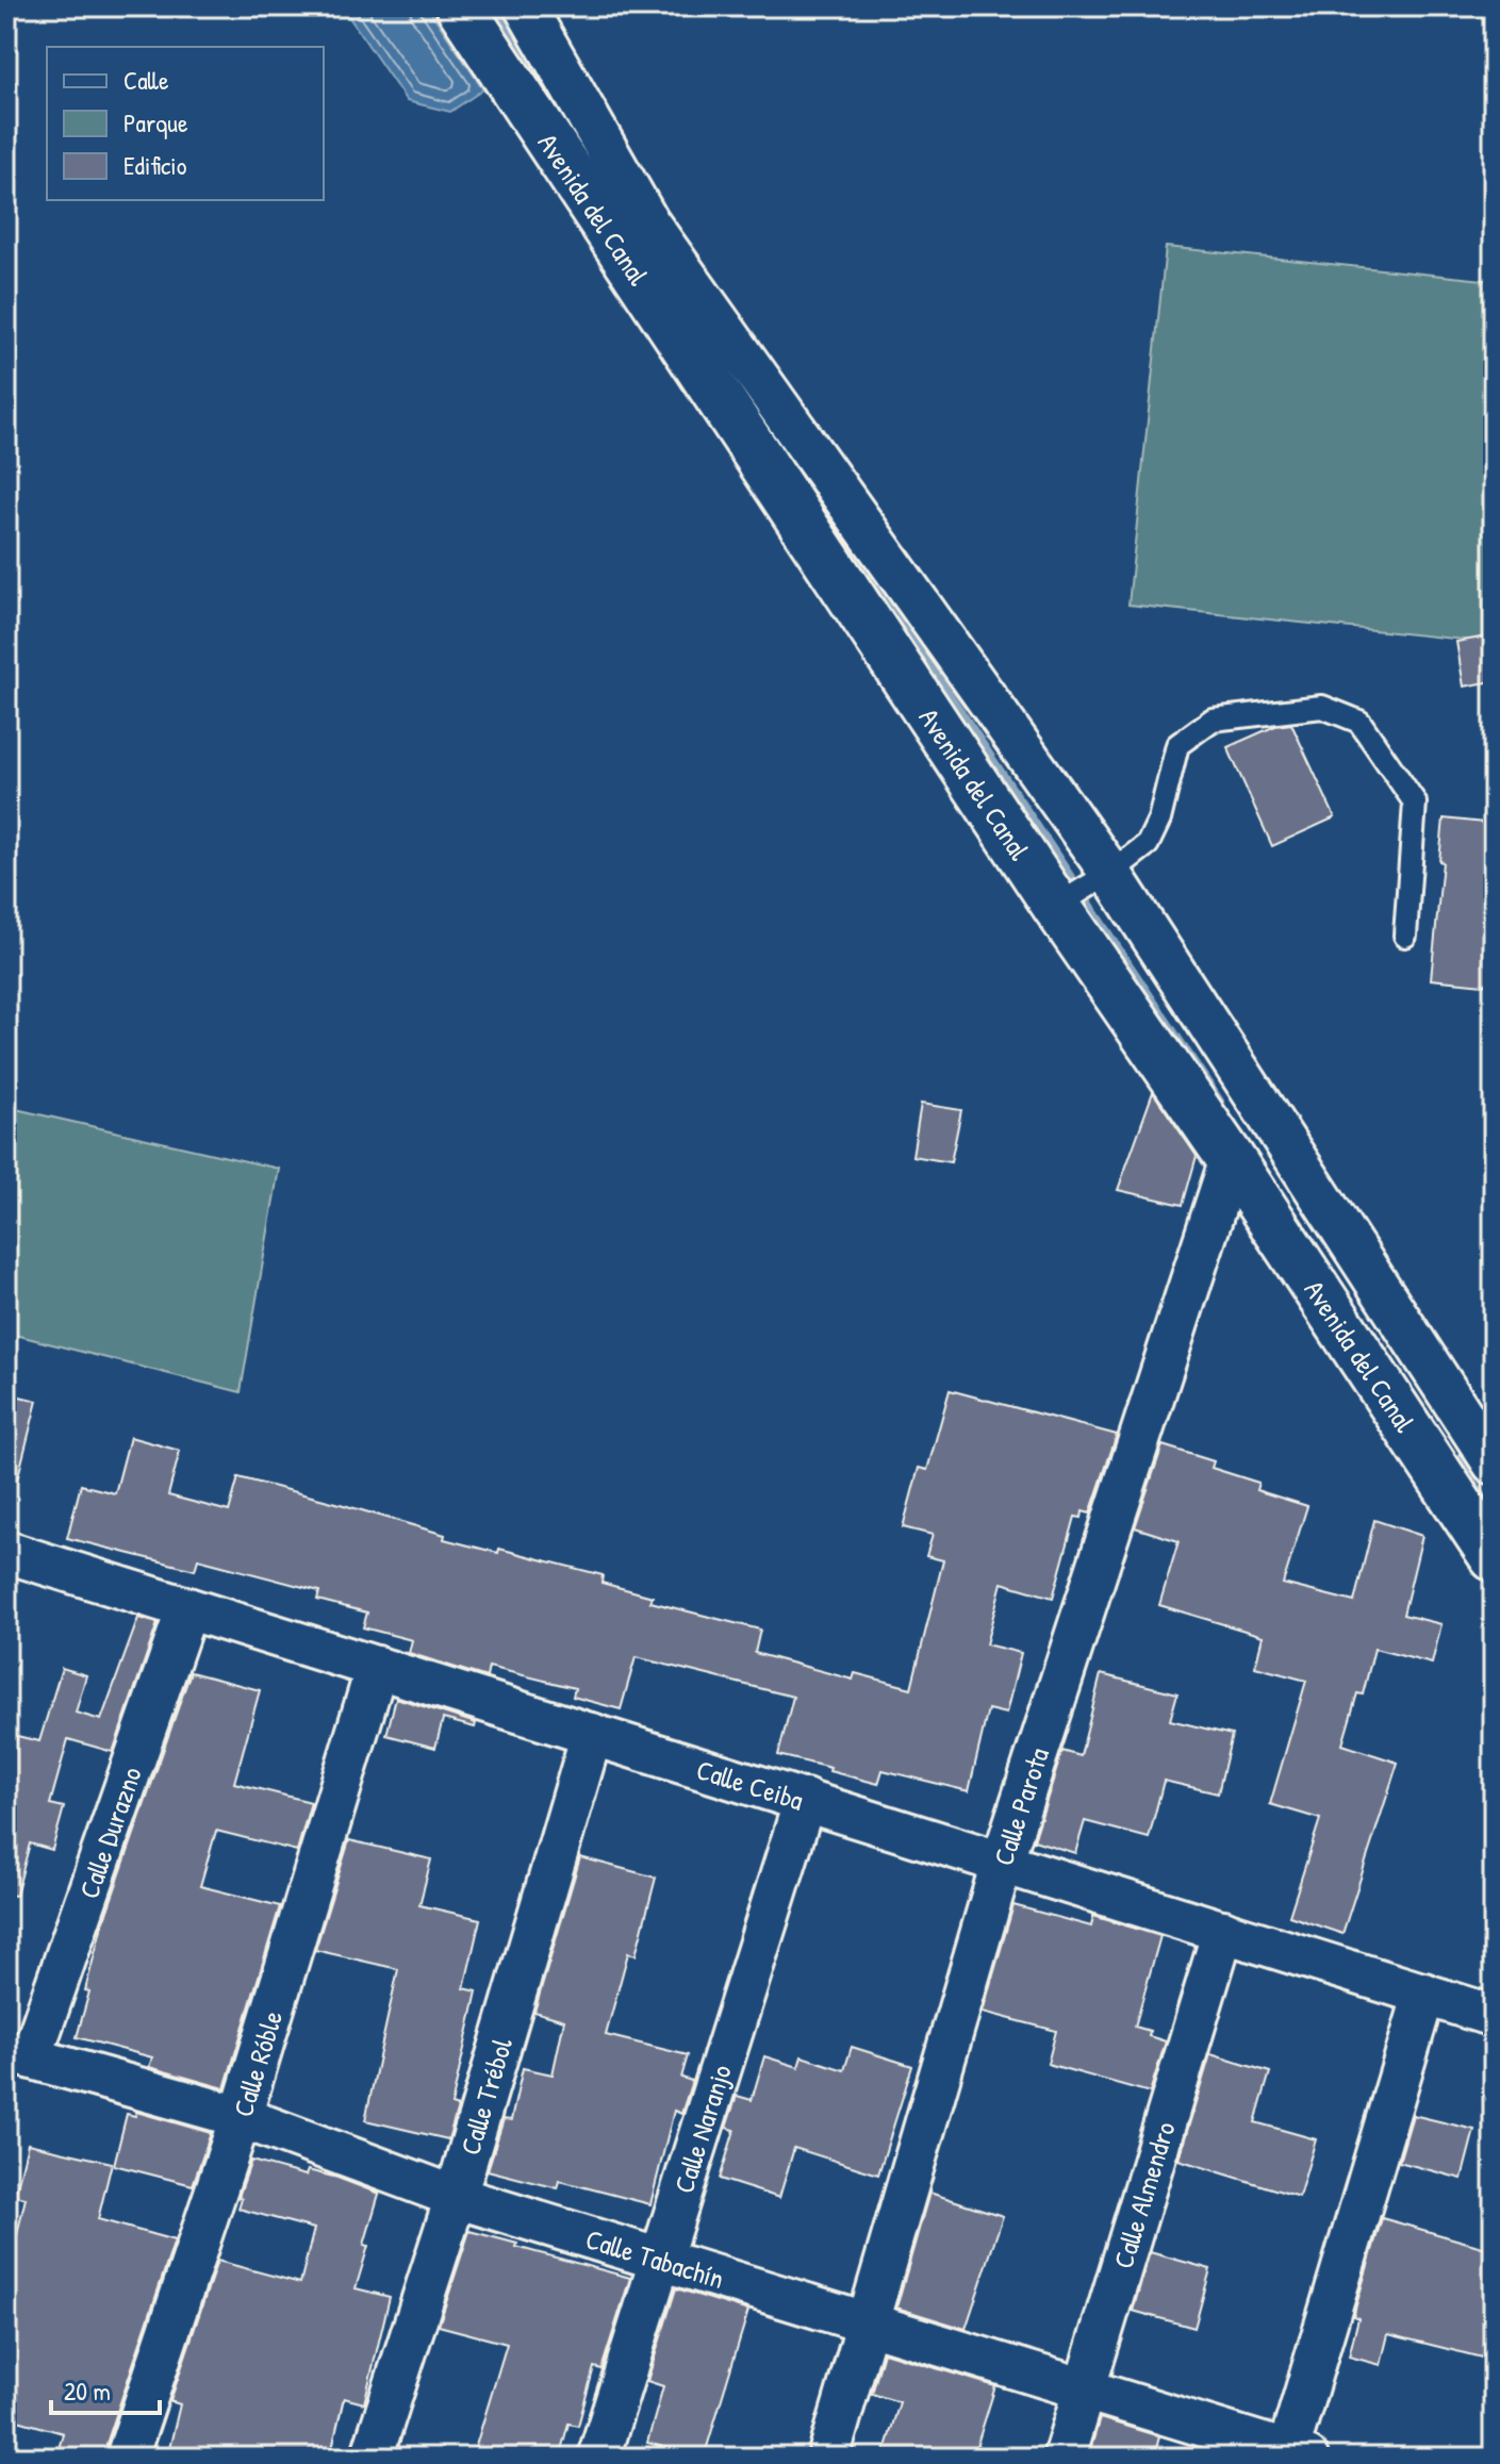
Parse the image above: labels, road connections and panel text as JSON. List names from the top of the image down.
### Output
{
  "streets": {
    "street": [
      "Avenida del Canal",
      "Calle Ceiba",
      "Calle Parota",
      "Calle Durazno",
      "Calle Róble",
      "Calle Trébol",
      "Calle Naranjo",
      "Calle Almendro",
      "Calle Tabachín"
    ]
  },
  "crossings": [
    ["Avenida del Canal", "Calle Parota"],
    ["Calle Ceiba", "Calle Parota"],
    ["Calle Ceiba", "Calle Durazno"],
    ["Calle Ceiba", "Calle Róble"],
    ["Calle Ceiba", "Calle Trébol"],
    ["Calle Ceiba", "Calle Naranjo"],
    ["Calle Ceiba", "Calle Almendro"],
    ["Calle Parota", "Calle Tabachín"],
    ["Calle Durazno", "Calle Tabachín"],
    ["Calle Róble", "Calle Tabachín"],
    ["Calle Trébol", "Calle Tabachín"],
    ["Calle Naranjo", "Calle Tabachín"],
    ["Calle Almendro", "Calle Tabachín"]
  ],
  "legend": ["Calle", "Parque", "Edificio"],
  "scale_bar": "20 m"
}
